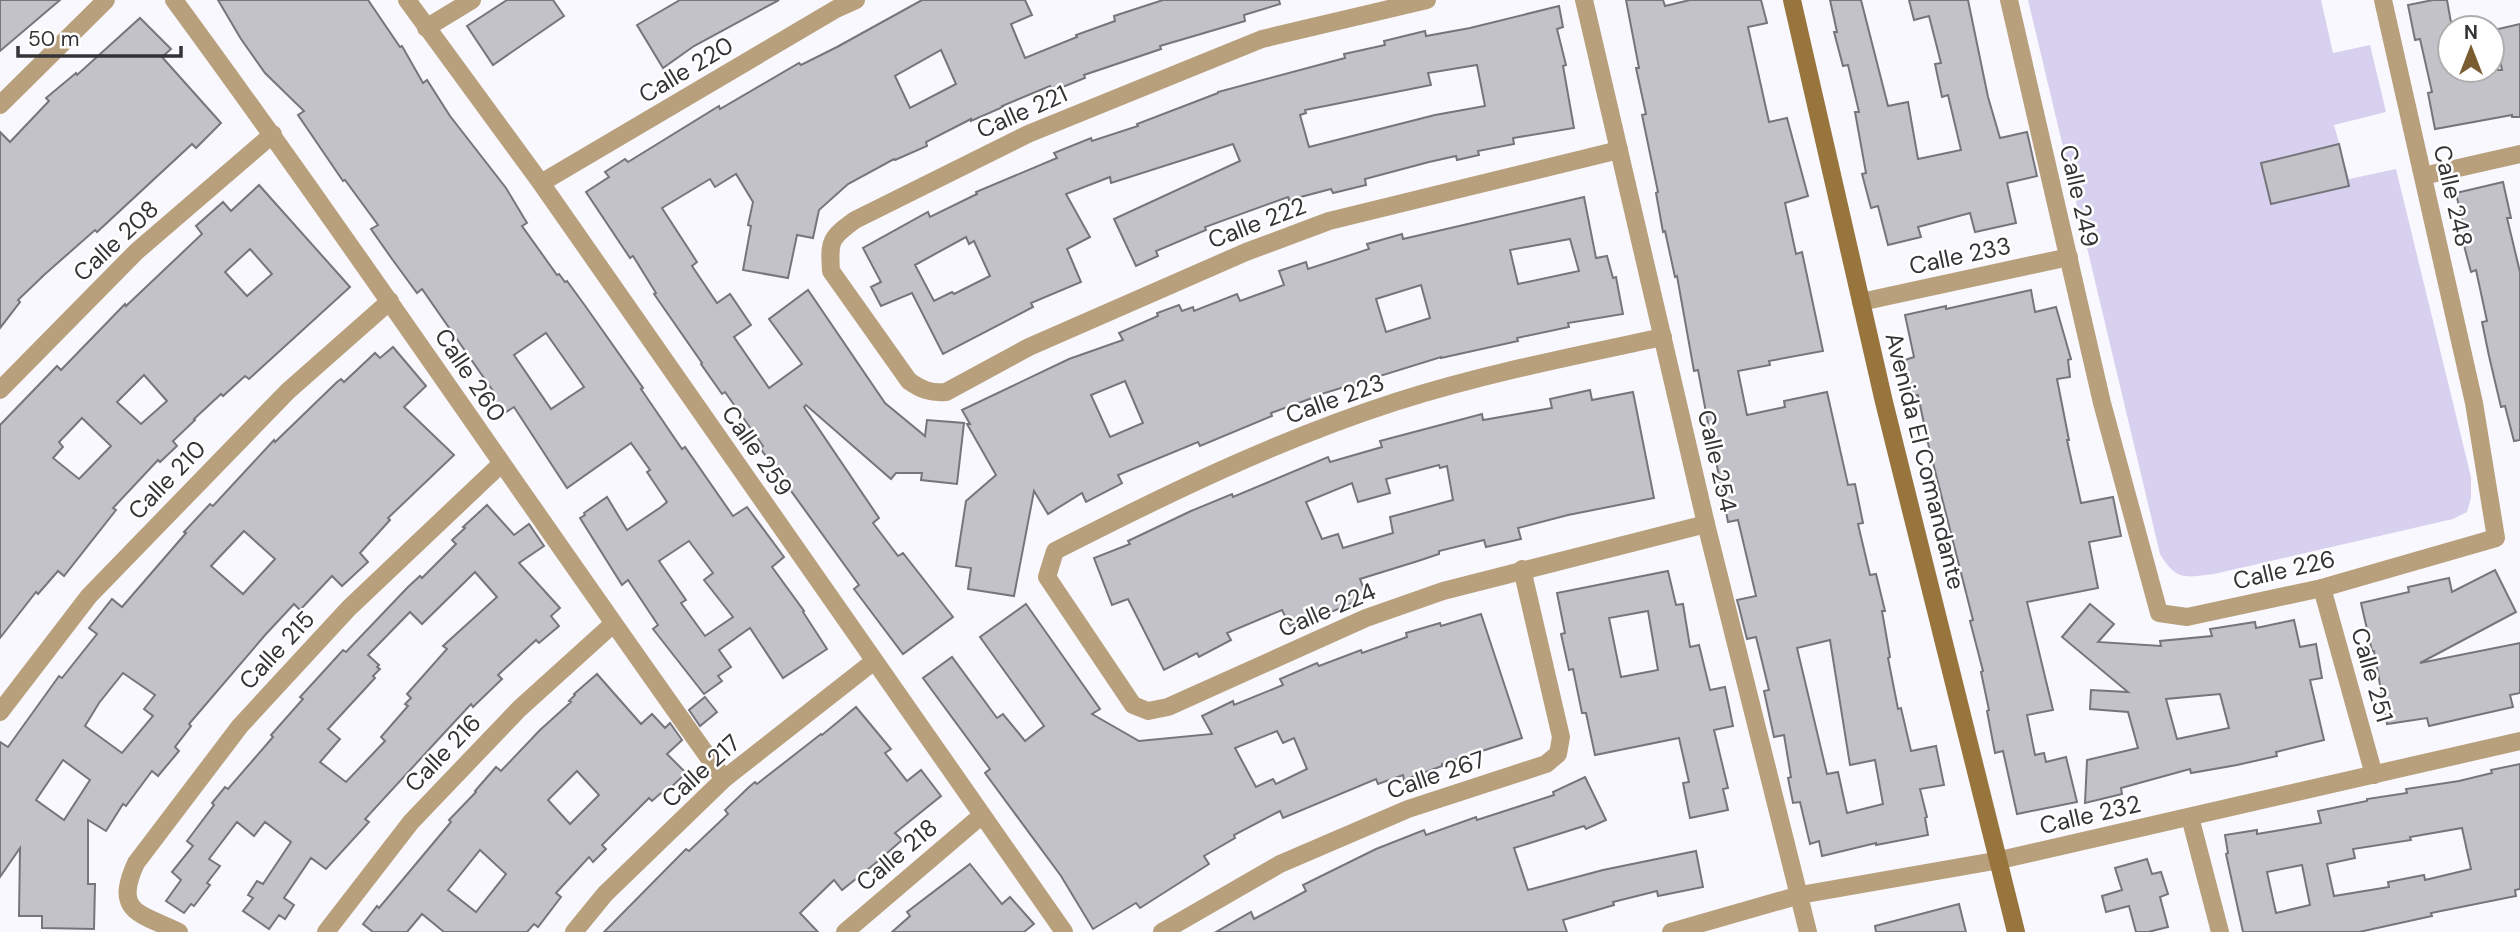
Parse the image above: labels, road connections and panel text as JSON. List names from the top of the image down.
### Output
{
  "streets": {
    "street": [
      "Calle 220",
      "Calle 221",
      "Calle 249",
      "Calle 248",
      "Calle 222",
      "Calle 208",
      "Calle 233",
      "Calle 260",
      "Calle 223",
      "Calle 259",
      "Calle 254",
      "Avenida El Comandante",
      "Calle 210",
      "Calle 226",
      "Calle 224",
      "Calle 215",
      "Calle 251",
      "Calle 216",
      "Calle 217",
      "Calle 267",
      "Calle 232",
      "Calle 218"
    ]
  },
  "crossings": [
    ["Calle 220", "Calle 259"],
    ["Calle 221", "Calle 222"],
    ["Calle 249", "Calle 233"],
    ["Calle 249", "Calle 226"],
    ["Calle 248", "Calle 226"],
    ["Calle 222", "Calle 254"],
    ["Calle 208", "Calle 260"],
    ["Calle 233", "Avenida El Comandante"],
    ["Calle 260", "Calle 210"],
    ["Calle 260", "Calle 215"],
    ["Calle 260", "Calle 216"],
    ["Calle 260", "Calle 217"],
    ["Calle 223", "Calle 254"],
    ["Calle 223", "Calle 224"],
    ["Calle 259", "Calle 217"],
    ["Calle 259", "Calle 218"],
    ["Calle 254", "Calle 224"],
    ["Calle 254", "Calle 232"],
    ["Avenida El Comandante", "Calle 232"],
    ["Calle 226", "Calle 251"],
    ["Calle 224", "Calle 267"],
    ["Calle 251", "Calle 232"]
  ],
  "scale_bar": "50 m",
  "north": "top"
}
